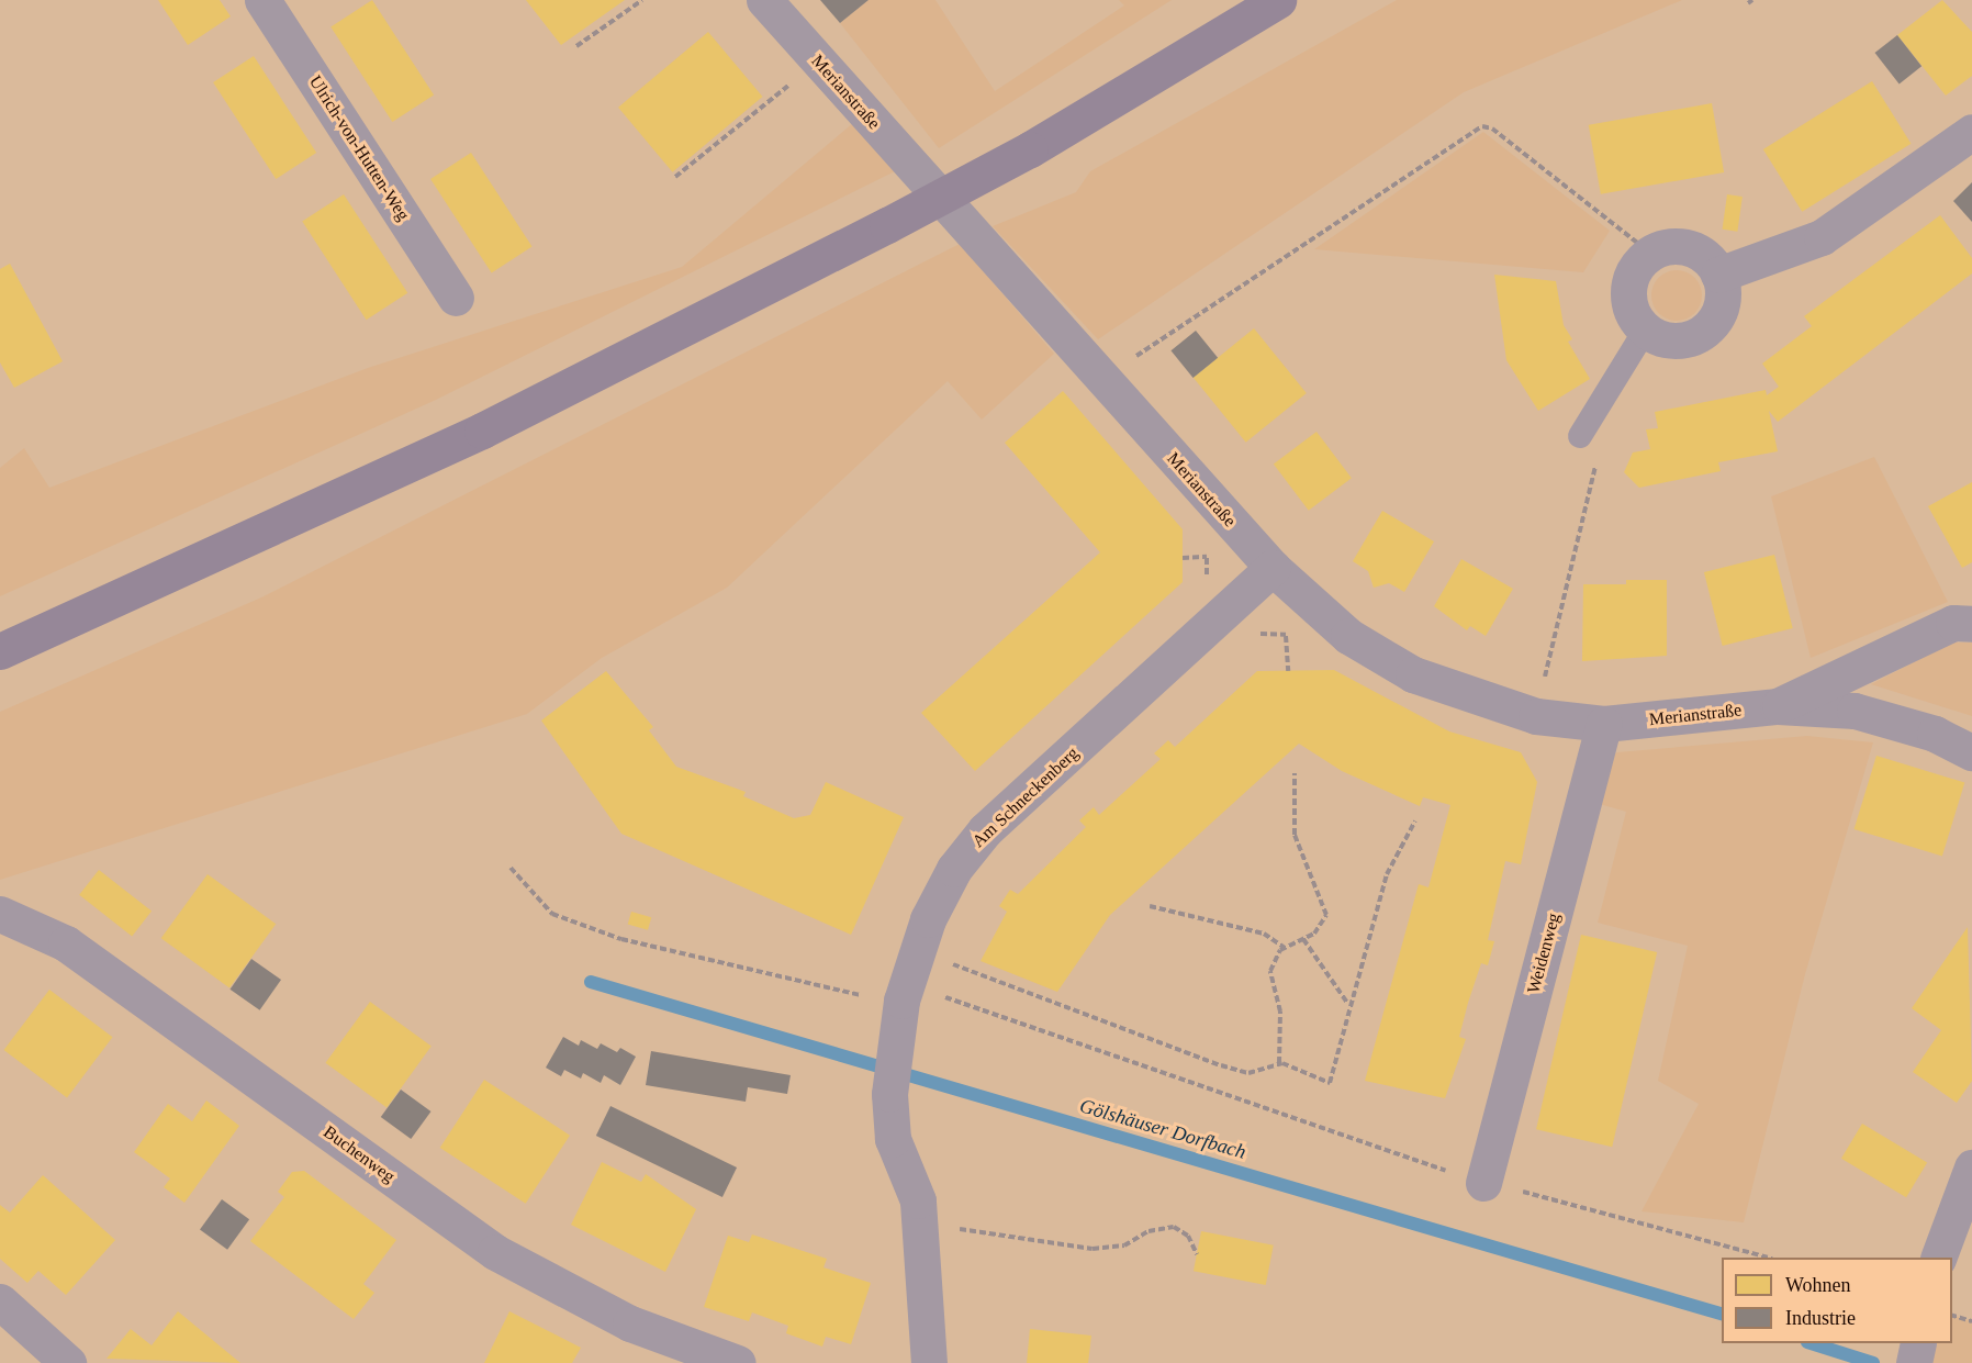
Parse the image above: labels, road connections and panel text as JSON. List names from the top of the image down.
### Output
{
  "streets": {
    "street": [
      "Merianstraße",
      "Ulrich-von-Hutten-Weg",
      "Am Schneckenberg",
      "Weidenweg",
      "Buchenweg"
    ]
  },
  "crossings": [
    ["Merianstraße", "Am Schneckenberg"],
    ["Merianstraße", "Weidenweg"]
  ],
  "water": ["Gölshäuser Dorfbach"],
  "legend": ["Wohnen", "Industrie"]
}
